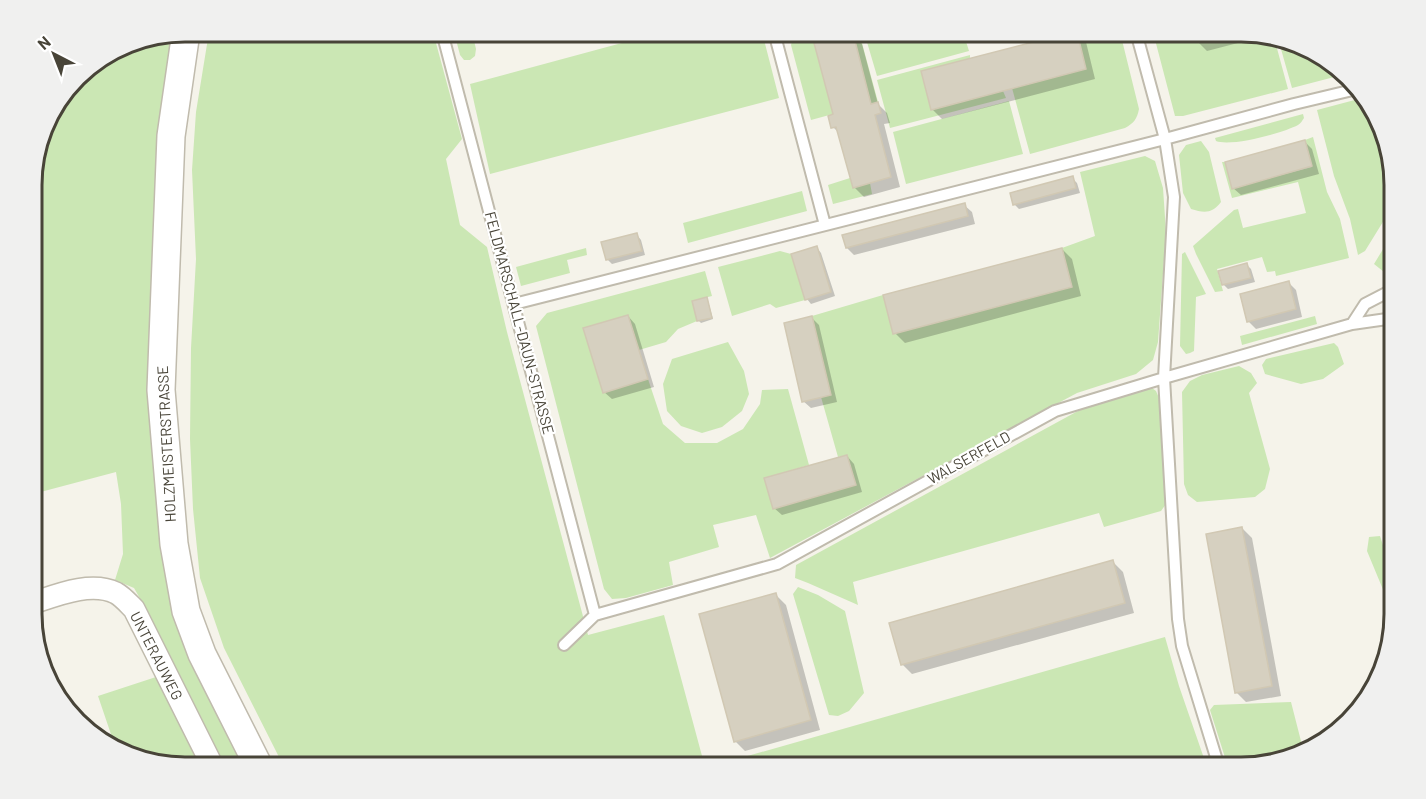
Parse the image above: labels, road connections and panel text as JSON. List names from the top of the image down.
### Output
{
  "streets": {
    "street": ["HOLZMEISTERSTRASSE", "UNTERAUWEG"],
    "lane": ["FELDMARSCHALL-DAUN-STRASSE", "WALSERFELD"]
  },
  "crossings": [
    ["FELDMARSCHALL-DAUN-STRASSE", "WALSERFELD"]
  ],
  "north": "top left"
}
